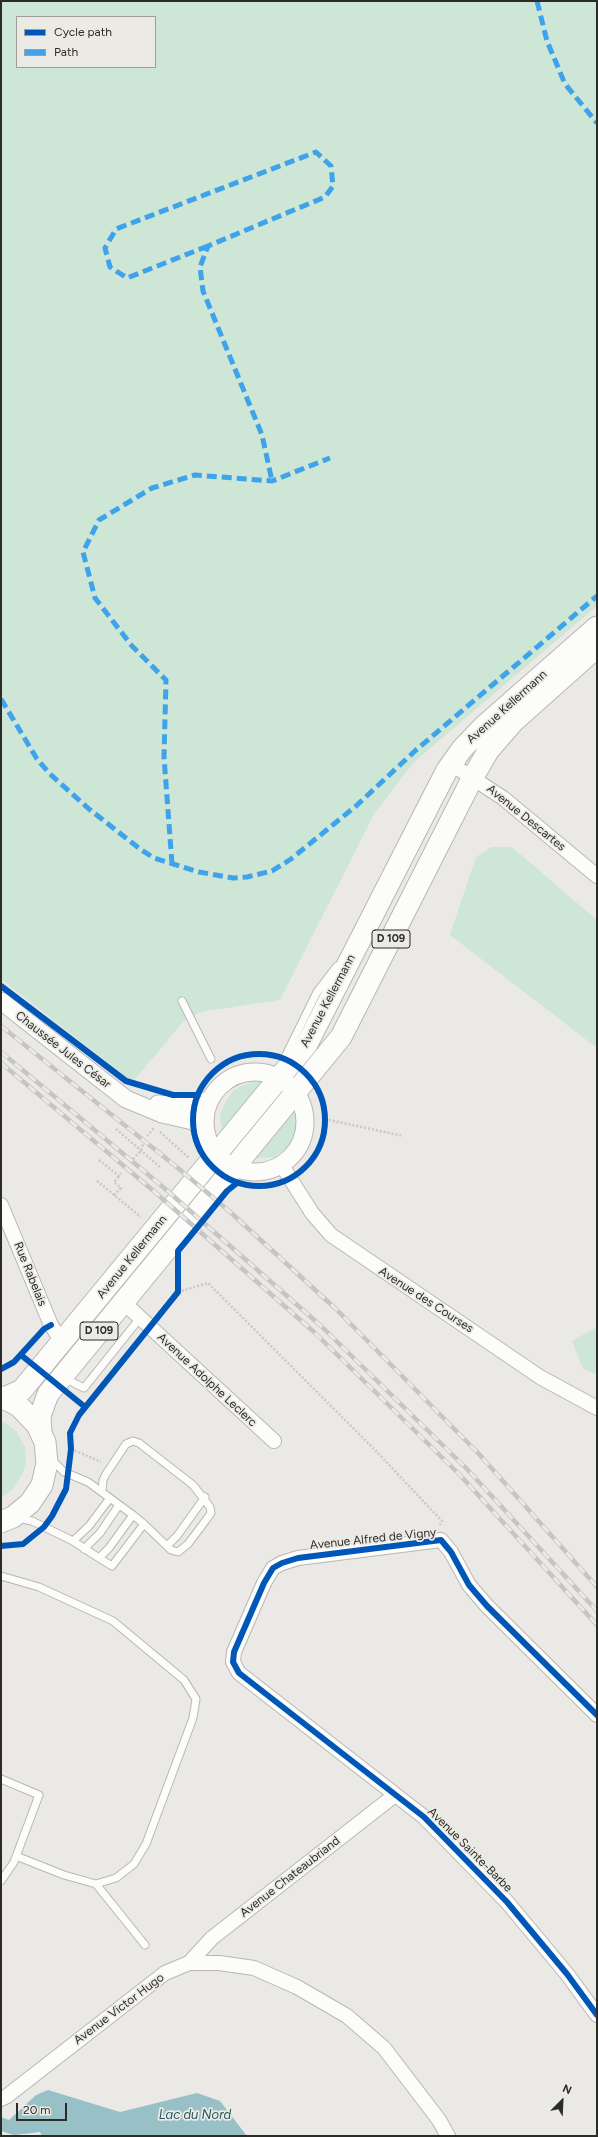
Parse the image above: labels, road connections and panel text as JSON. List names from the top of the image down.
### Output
{
  "streets": {
    "main road": ["Avenue Kellermann", "D 109"],
    "street": [
      "Avenue Descartes",
      "Chaussée Jules César",
      "Rue Rabelais",
      "Avenue des Courses",
      "Avenue Adolphe Leclerc",
      "Avenue Alfred de Vigny",
      "Avenue Sainte-Barbe",
      "Avenue Chateaubriand",
      "Avenue Victor Hugo"
    ]
  },
  "crossings": [
    ["Avenue Kellermann", "Avenue Descartes"],
    ["Avenue Kellermann", "Rue Rabelais"],
    ["Avenue Kellermann", "Avenue Adolphe Leclerc"],
    ["Avenue Alfred de Vigny", "Avenue Sainte-Barbe"],
    ["Avenue Sainte-Barbe", "Avenue Chateaubriand"],
    ["Avenue Chateaubriand", "Avenue Victor Hugo"]
  ],
  "water": ["Lac du Nord"],
  "legend": ["Cycle path", "Path"],
  "scale_bar": "20 m",
  "north": "top right"
}
